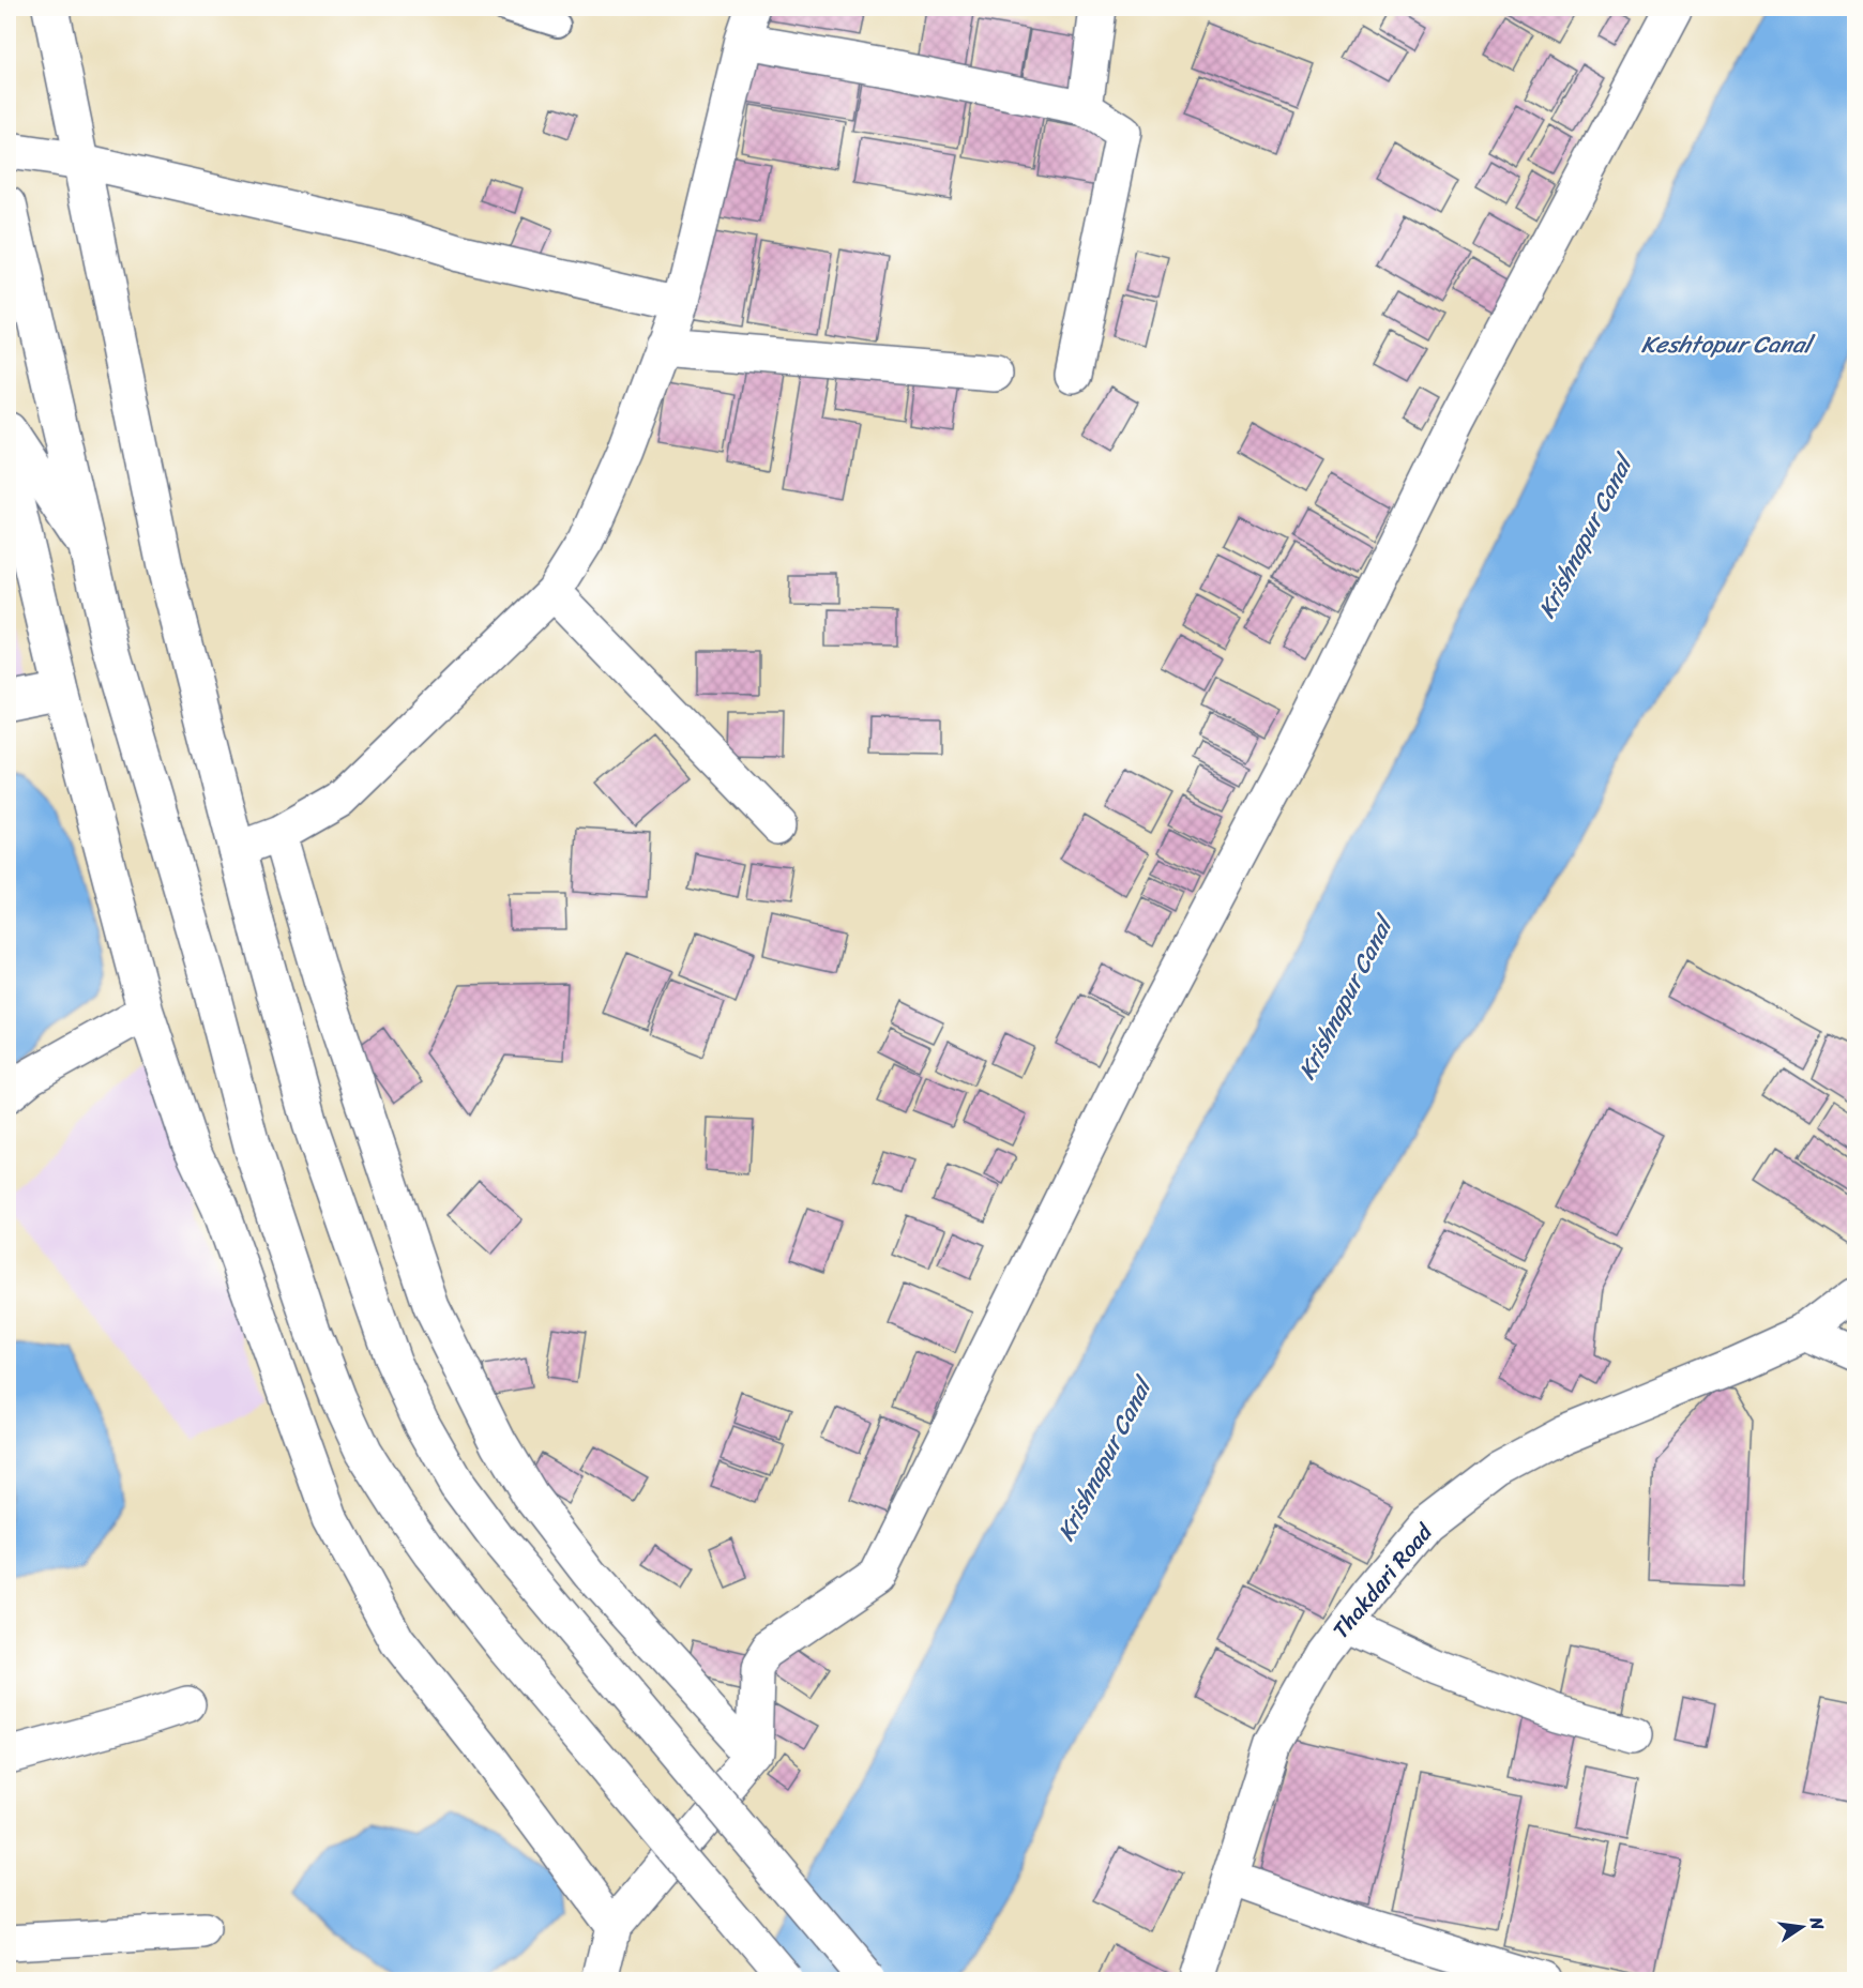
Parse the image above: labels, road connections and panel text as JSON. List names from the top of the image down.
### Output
{
  "streets": {
    "street": ["Thakdari Road"]
  },
  "water": ["Keshtopur Canal", "Krishnapur Canal"],
  "north": "right"
}
